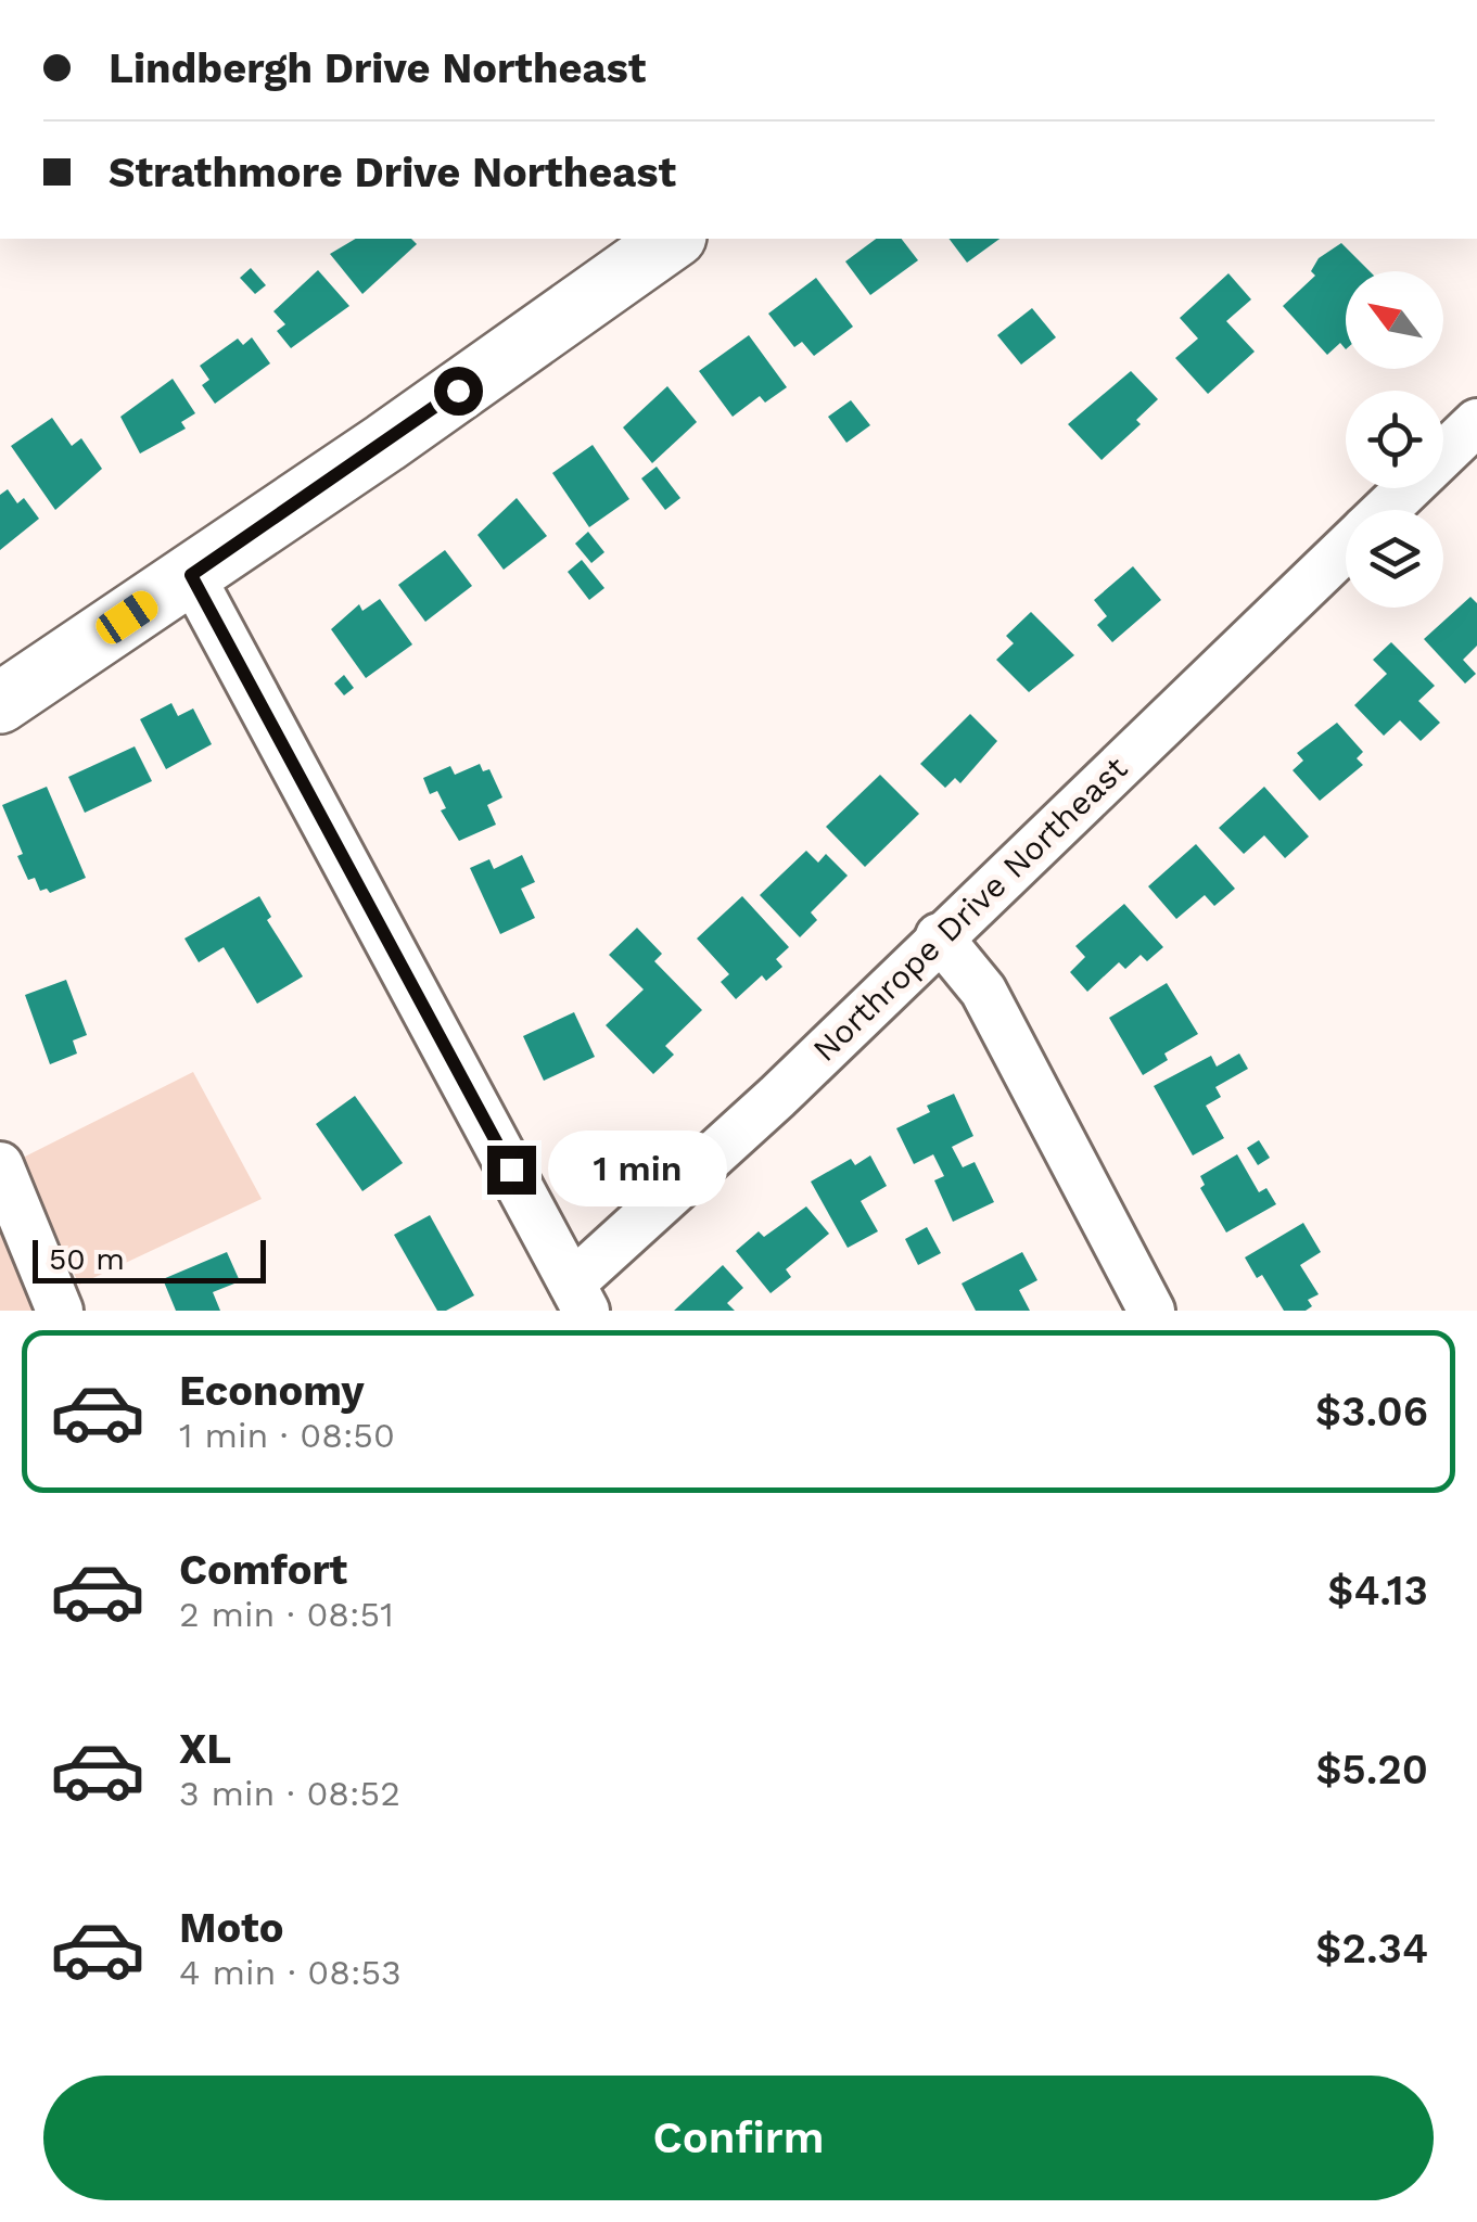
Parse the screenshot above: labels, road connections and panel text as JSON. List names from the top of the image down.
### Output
{
  "streets": {
    "street": ["Northrope Drive Northeast"]
  },
  "scale_bar": "50 m",
  "north": "top left",
  "page": {
    "banner": ["Lindbergh Drive Northeast", "Strathmore Drive Northeast"],
    "bubble": "1 min",
    "scale": "50 m",
    "list": [
      {
        "name": "Economy",
        "note": "1 min · 08:50",
        "value": "$3.06"
      },
      {
        "name": "Comfort",
        "note": "2 min · 08:51",
        "value": "$4.13"
      },
      {
        "name": "XL",
        "note": "3 min · 08:52",
        "value": "$5.20"
      },
      {
        "name": "Moto",
        "note": "4 min · 08:53",
        "value": "$2.34"
      }
    ],
    "buttons": "Confirm"
  }
}
